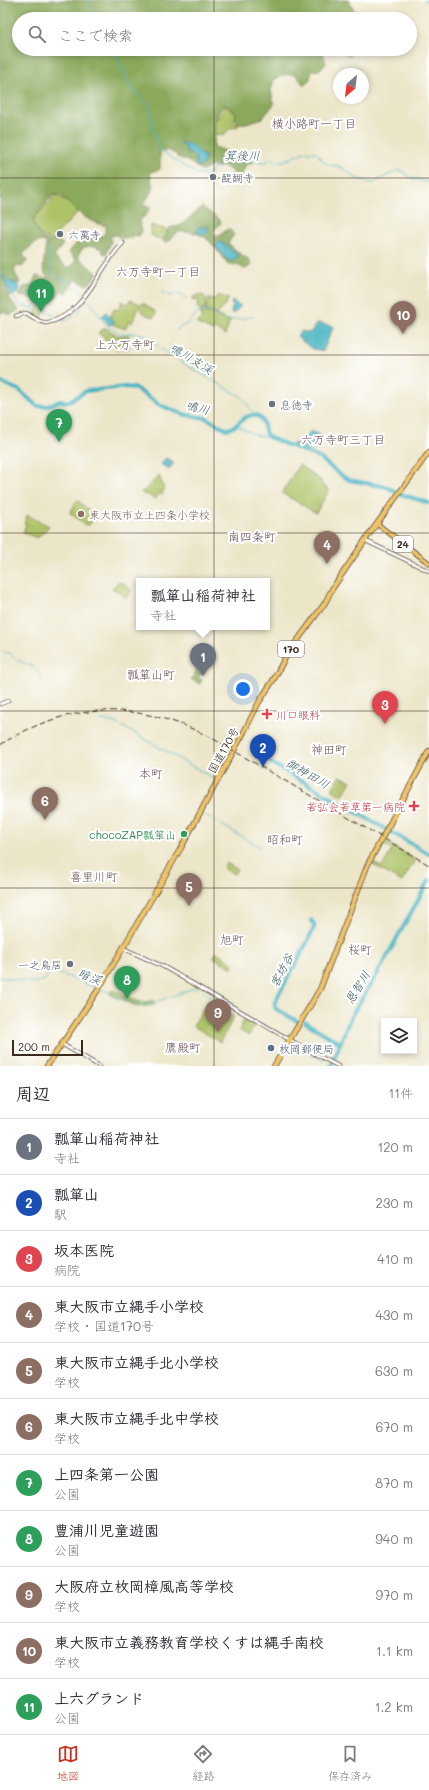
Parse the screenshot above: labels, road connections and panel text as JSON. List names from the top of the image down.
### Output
{
  "streets": {
    "highway": ["170", "国道170号"],
    "main road": ["24"]
  },
  "crossings": [
    ["24", "国道170号"]
  ],
  "districts": [
    "横小路町一丁目",
    "六万寺町一丁目",
    "上六万寺町",
    "六万寺町三丁目",
    "南四条町",
    "瓢箪山町",
    "神田町",
    "本町",
    "昭和町",
    "喜里川町",
    "旭町",
    "桜町",
    "鷹殿町"
  ],
  "water": [
    "箕後川",
    "鳴川支渓",
    "鳴川",
    "御神田川",
    "客坊谷",
    "暗渓",
    "恩智川"
  ],
  "places": {
    "other": [
      "醍醐寺",
      "六萬寺",
      "息徳寺",
      "東大阪市立上四条小学校",
      "chocoZAP瓢箪山",
      "一之鳥居",
      "枚岡郵便局"
    ],
    "health": ["川口眼科", "若弘会若草第一病院"]
  },
  "scale_bar": "200 m",
  "north": "bottom left",
  "page": {
    "search": "ここで検索",
    "pins": [
      "11",
      "10",
      "7",
      "4",
      "1",
      "3",
      "2",
      "6",
      "5",
      "8",
      "9"
    ],
    "popup": ["瓢箪山稲荷神社", "寺社"],
    "scale": "200 m",
    "heading": ["周辺", "11件"],
    "list": [
      {
        "mark": "1",
        "name": "瓢箪山稲荷神社",
        "note": "寺社",
        "value": "120 m"
      },
      {
        "mark": "2",
        "name": "瓢箪山",
        "note": "駅",
        "value": "230 m"
      },
      {
        "mark": "3",
        "name": "坂本医院",
        "note": "病院",
        "value": "410 m"
      },
      {
        "mark": "4",
        "name": "東大阪市立縄手小学校",
        "note": "学校 · 国道170号",
        "value": "430 m"
      },
      {
        "mark": "5",
        "name": "東大阪市立縄手北小学校",
        "note": "学校",
        "value": "630 m"
      },
      {
        "mark": "6",
        "name": "東大阪市立縄手北中学校",
        "note": "学校",
        "value": "670 m"
      },
      {
        "mark": "7",
        "name": "上四条第一公園",
        "note": "公園",
        "value": "870 m"
      },
      {
        "mark": "8",
        "name": "豊浦川児童遊園",
        "note": "公園",
        "value": "940 m"
      },
      {
        "mark": "9",
        "name": "大阪府立枚岡樟風高等学校",
        "note": "学校",
        "value": "970 m"
      },
      {
        "mark": "10",
        "name": "東大阪市立義務教育学校くすは縄手南校",
        "note": "学校",
        "value": "1.1 km"
      },
      {
        "mark": "11",
        "name": "上六グランド",
        "note": "公園",
        "value": "1.2 km"
      }
    ],
    "nav": ["地図", "経路", "保存済み"]
  }
}
